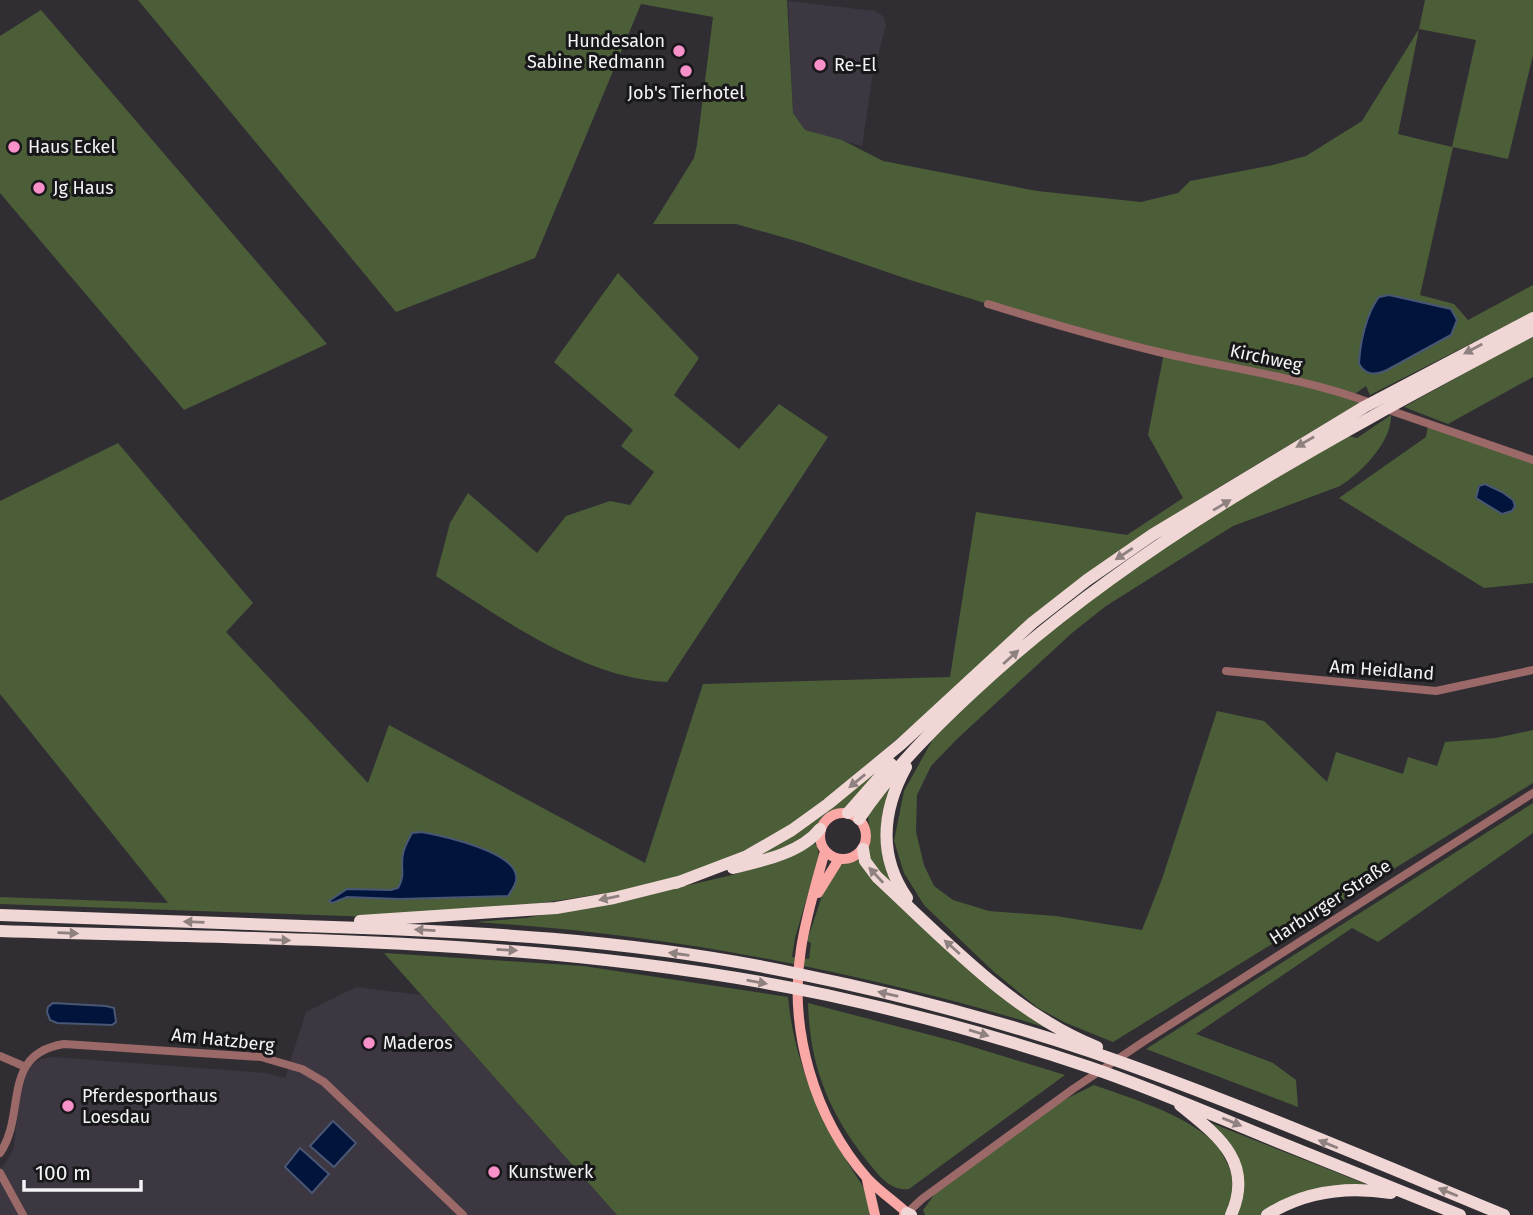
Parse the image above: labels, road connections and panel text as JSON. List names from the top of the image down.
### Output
{
  "streets": {
    "street": [
      "Kirchweg",
      "Am Heidland",
      "Harburger Straße",
      "Am Hatzberg"
    ]
  },
  "places": [
    "Hundesalon Sabine Redmann",
    "Re-El",
    "Job's Tierhotel",
    "Haus Eckel",
    "Jg Haus",
    "Maderos",
    "Pferdesporthaus Loesdau",
    "Kunstwerk"
  ],
  "scale_bar": "100 m"
}
